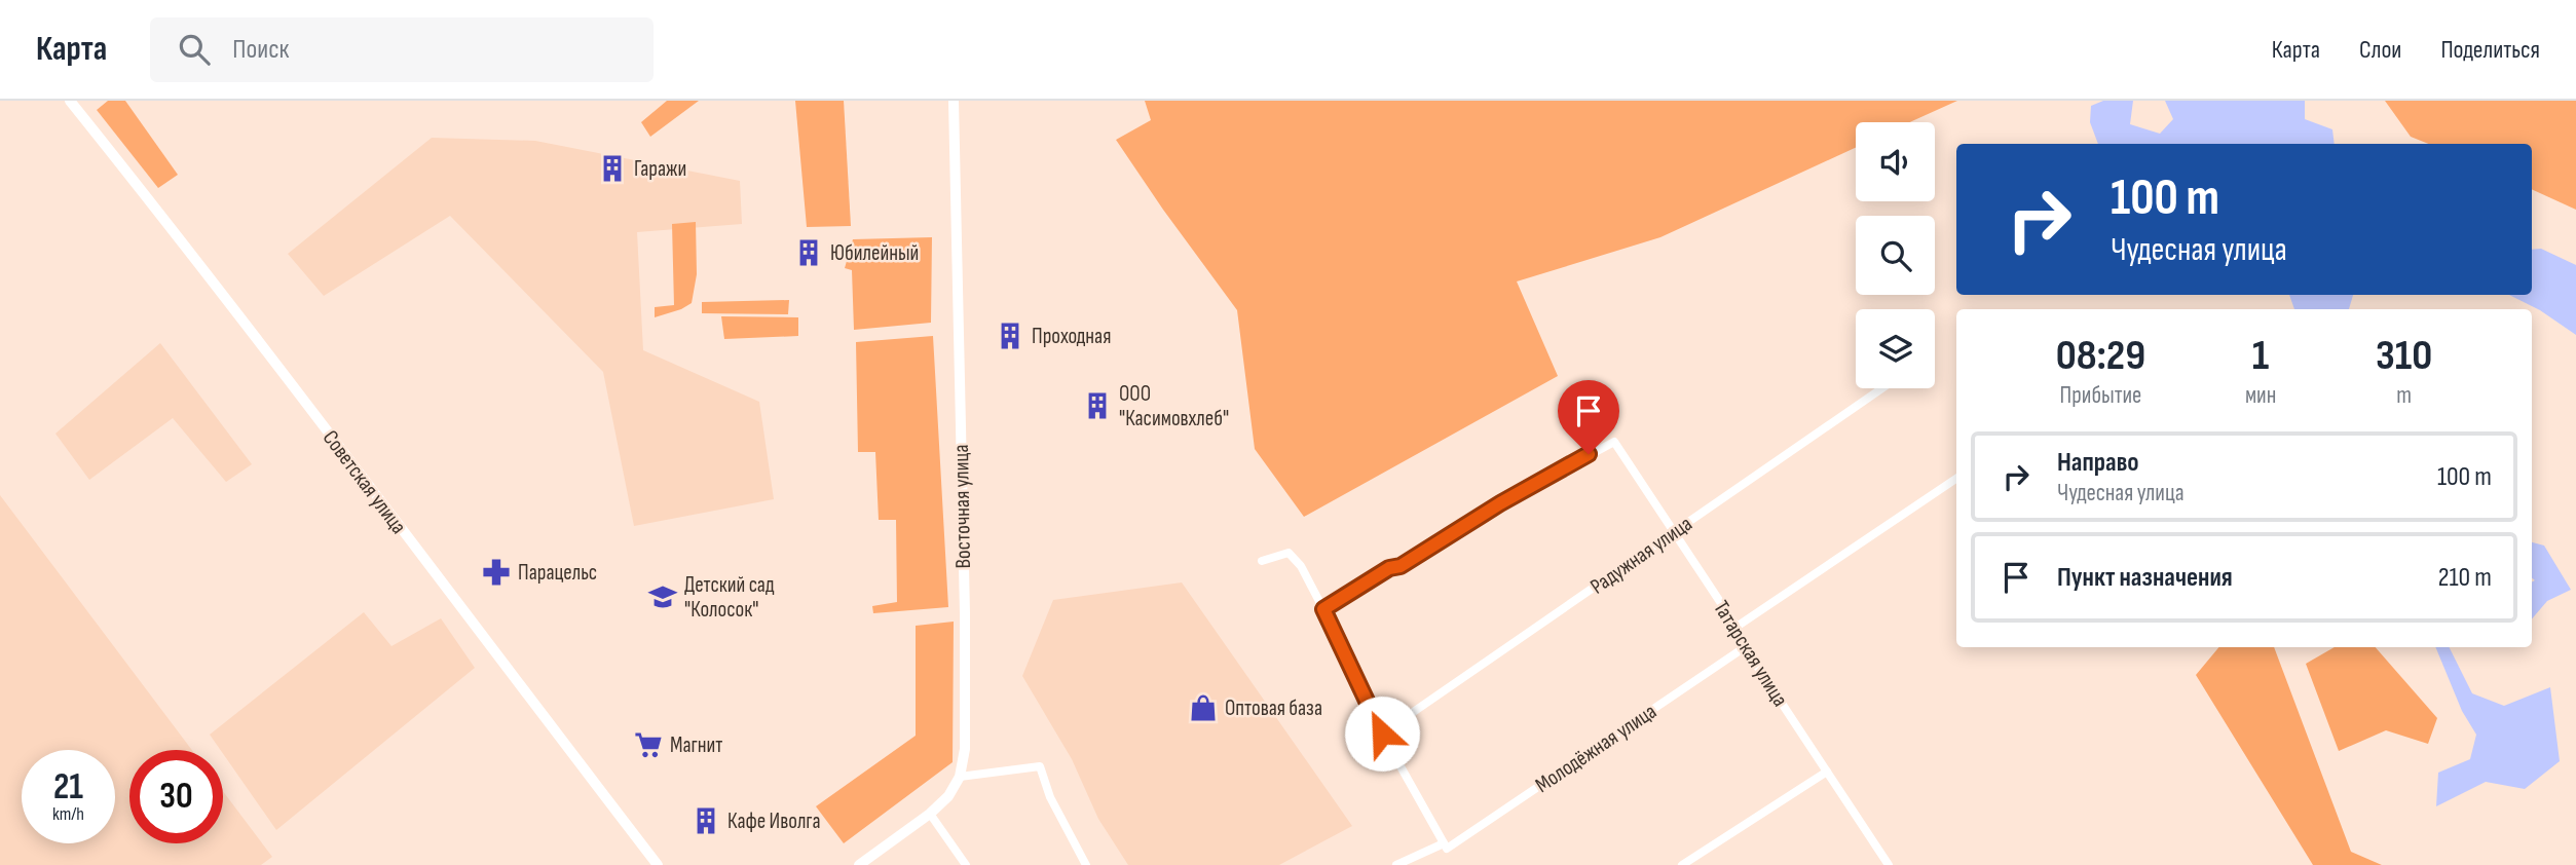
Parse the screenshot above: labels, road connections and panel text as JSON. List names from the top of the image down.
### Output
{
  "streets": {
    "main road": ["Советская улица", "Восточная улица"],
    "street": ["Радужная улица", "Татарская улица", "Молодёжная улица"]
  },
  "crossings": [
    ["Радужная улица", "Татарская улица"],
    ["Татарская улица", "Молодёжная улица"]
  ],
  "places": {
    "building": [
      "Гаражи",
      "Юбилейный",
      "Проходная",
      "ООО \"Касимовхлеб\"",
      "Кафе Иволга"
    ],
    "pharmacy": ["Парацельс"],
    "school or university": ["Детский сад \"Колосок\""],
    "shop": ["Оптовая база"],
    "supermarket": ["Магнит"]
  },
  "page": {
    "header": "Карта",
    "search": "Поиск",
    "nav": ["Карта", "Слои", "Поделиться"],
    "turn": ["100 m", "Чудесная улица"],
    "eta": [
      "08:29",
      "Прибытие",
      "1",
      "мин",
      "310",
      "m"
    ],
    "list": [
      {
        "name": "Направо",
        "note": "Чудесная улица",
        "value": "100 m"
      },
      {
        "name": "Пункт назначения",
        "value": "210 m"
      }
    ],
    "speed": "21 km/h",
    "limit": "30"
  }
}
